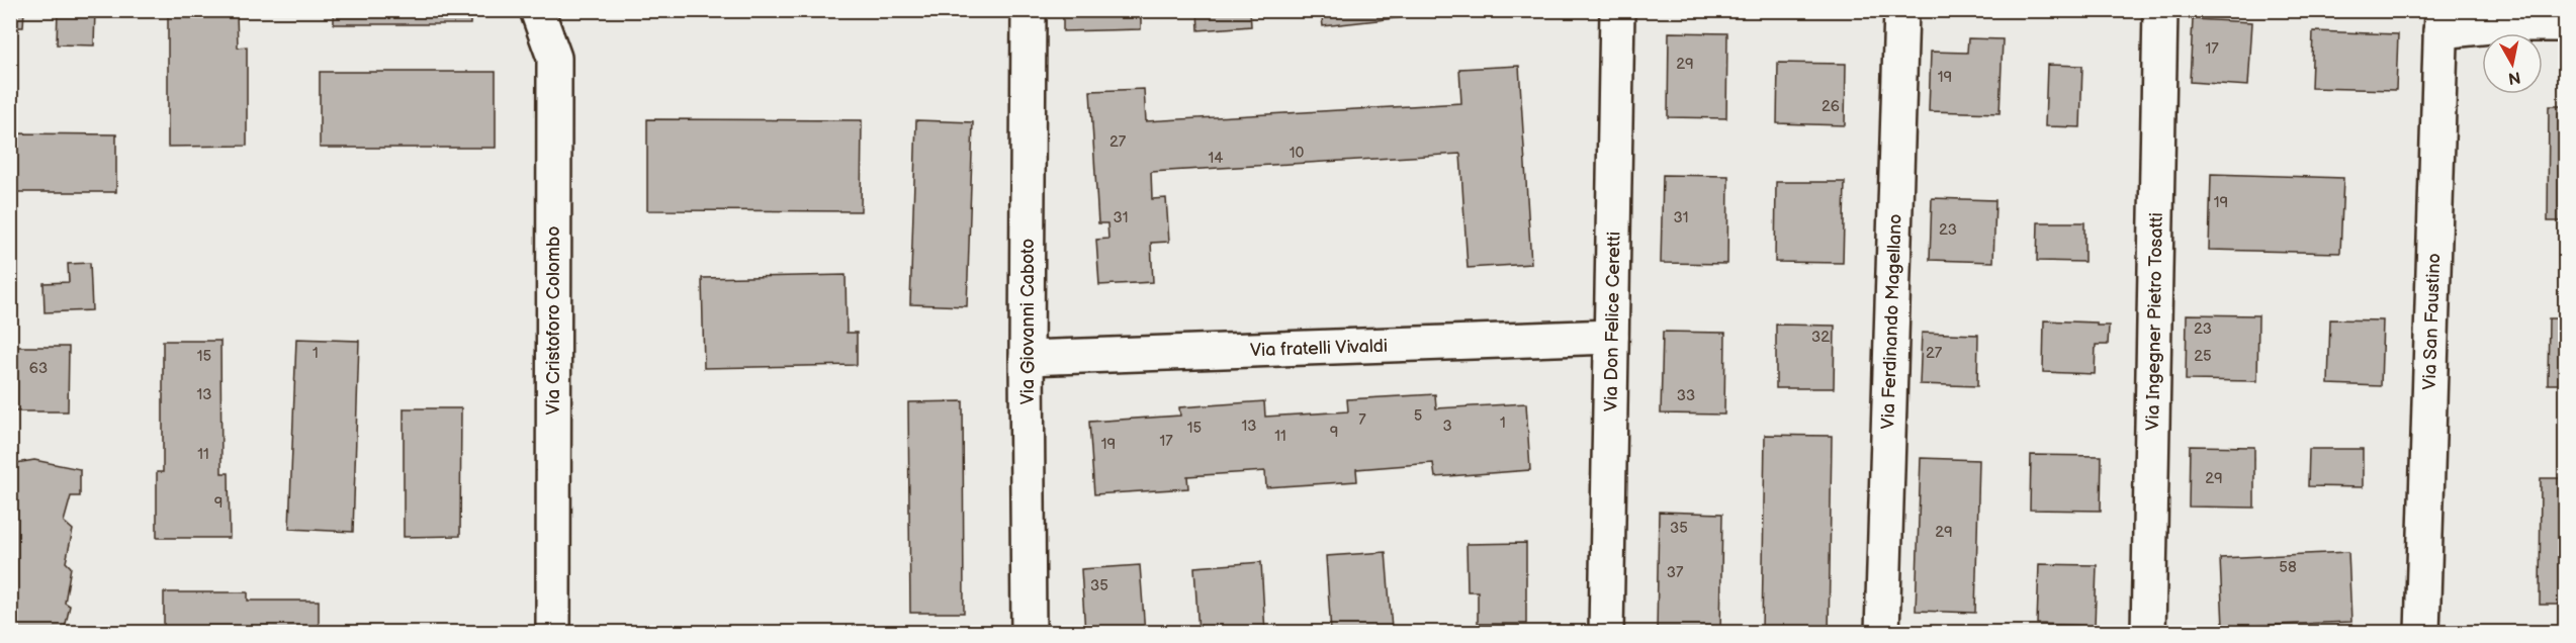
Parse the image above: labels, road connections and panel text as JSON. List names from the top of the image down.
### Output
{
  "streets": {
    "street": [
      "Via Cristoforo Colombo",
      "Via Giovanni Caboto",
      "Via Don Felice Ceretti",
      "Via Ferdinando Magellano",
      "Via Ingegner Pietro Tosatti",
      "Via San Faustino",
      "Via fratelli Vivaldi"
    ]
  },
  "crossings": [
    ["Via Giovanni Caboto", "Via fratelli Vivaldi"],
    ["Via Don Felice Ceretti", "Via fratelli Vivaldi"]
  ],
  "house_numbers": [
    "17",
    "29",
    "19",
    "26",
    "27",
    "10",
    "14",
    "19",
    "31",
    "31",
    "23",
    "23",
    "32",
    "1",
    "27",
    "15",
    "25",
    "63",
    "13",
    "33",
    "5",
    "7",
    "1",
    "13",
    "3",
    "15",
    "9",
    "11",
    "17",
    "19",
    "11",
    "29",
    "9",
    "35",
    "29",
    "58",
    "37",
    "35"
  ],
  "north": "bottom"
}
